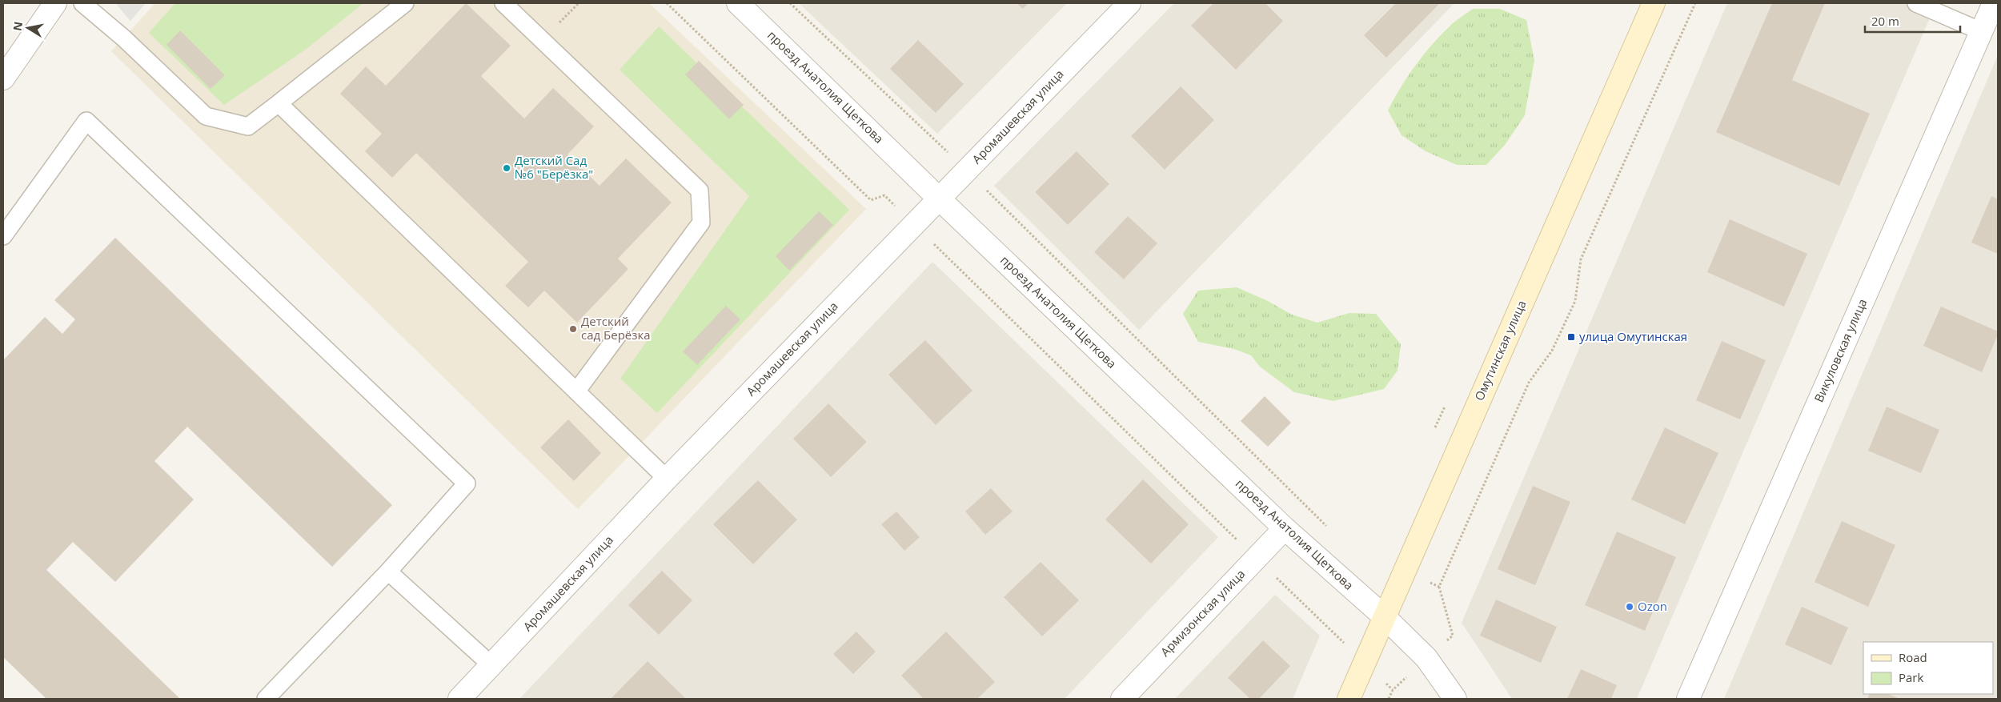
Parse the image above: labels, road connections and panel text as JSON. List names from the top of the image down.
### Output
{
  "streets": {
    "street": [
      "проезд Анатолия Щеткова",
      "Аромашевская улица",
      "Омутинская улица",
      "Викуловская улица",
      "Армизонская улица"
    ]
  },
  "crossings": [
    ["проезд Анатолия Щеткова", "Аромашевская улица"],
    ["проезд Анатолия Щеткова", "Омутинская улица"],
    ["проезд Анатолия Щеткова", "Армизонская улица"]
  ],
  "places": {
    "other": ["Детский Сад №6 \"Берёзка\"", "Детский сад Берёзка", "Ozon"],
    "transit": ["улица Омутинская"]
  },
  "legend": ["Road", "Park"],
  "scale_bar": "20 m",
  "north": "left"
}
